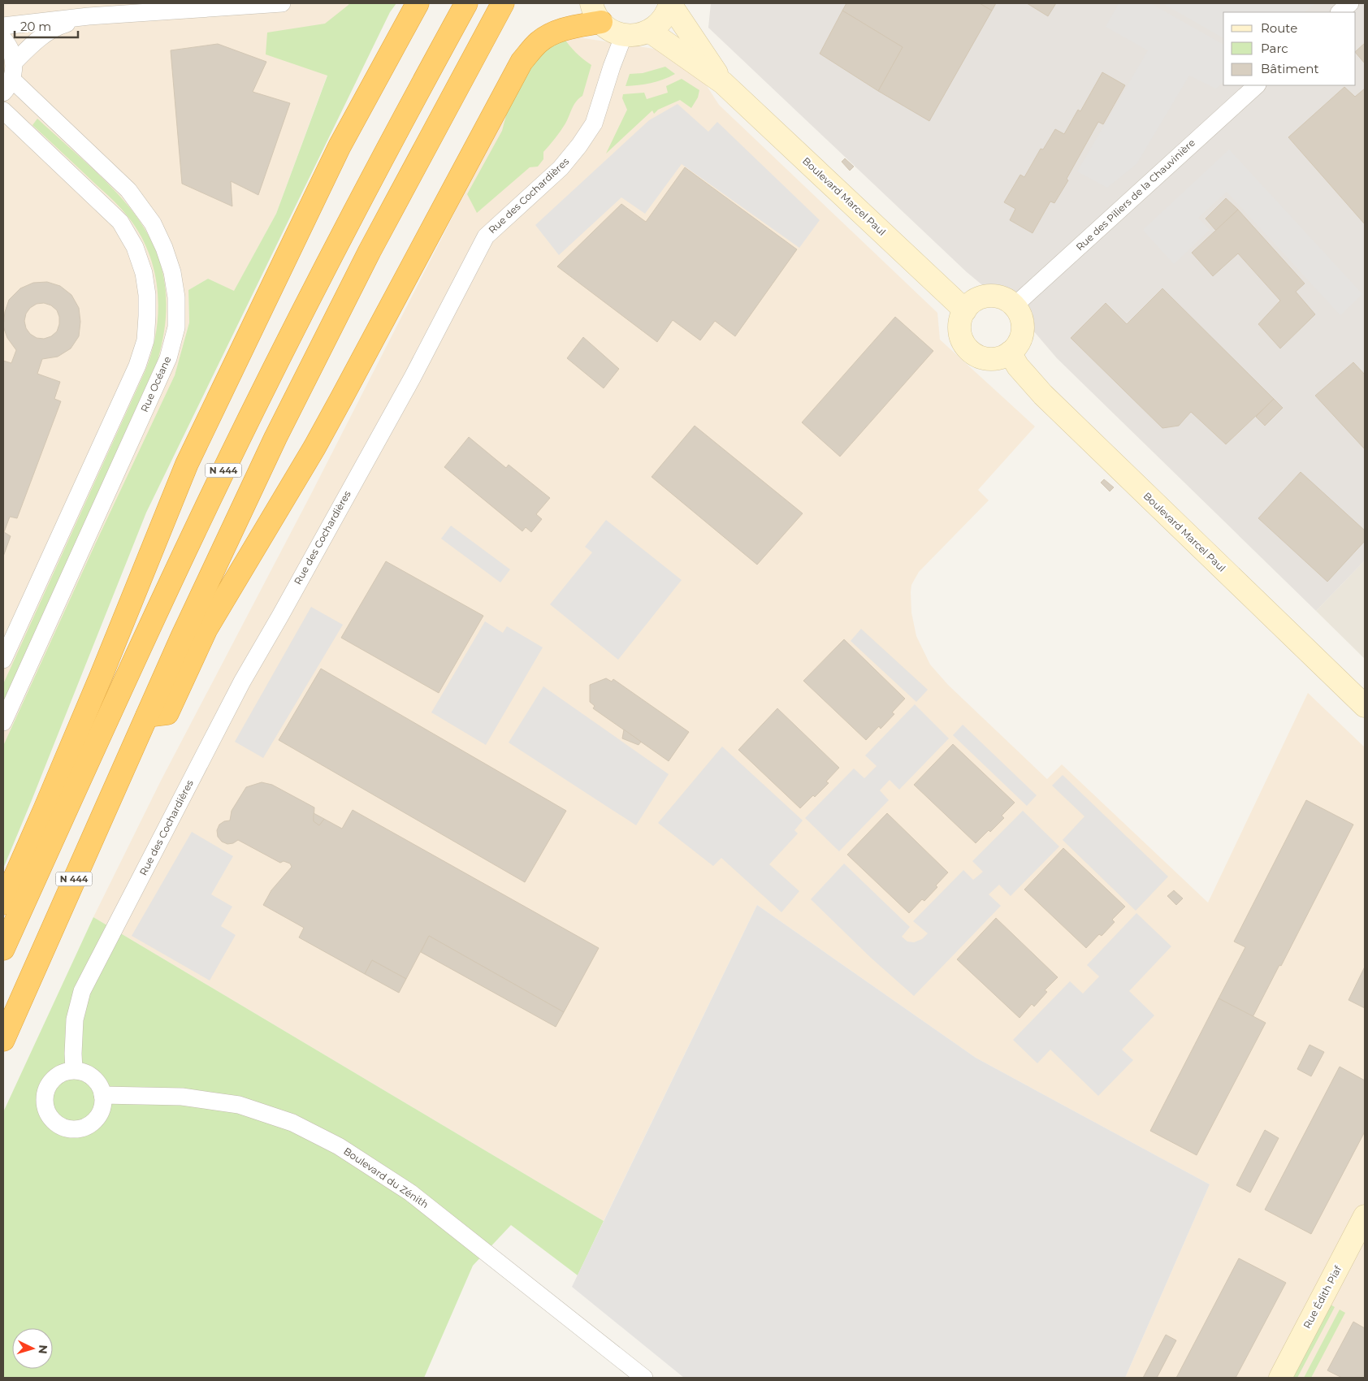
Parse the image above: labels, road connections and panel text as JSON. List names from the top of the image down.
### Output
{
  "streets": {
    "highway": ["N 444"],
    "street": [
      "Rue des Piliers de la Chauvinière",
      "Rue des Cochardières",
      "Boulevard Marcel Paul",
      "Rue Océane",
      "Boulevard du Zénith",
      "Rue Édith Piaf"
    ]
  },
  "crossings": [
    ["Rue des Piliers de la Chauvinière", "Boulevard Marcel Paul"],
    ["Rue des Cochardières", "Boulevard du Zénith"]
  ],
  "legend": ["Route", "Parc", "Bâtiment"],
  "scale_bar": "20 m",
  "north": "right"
}
